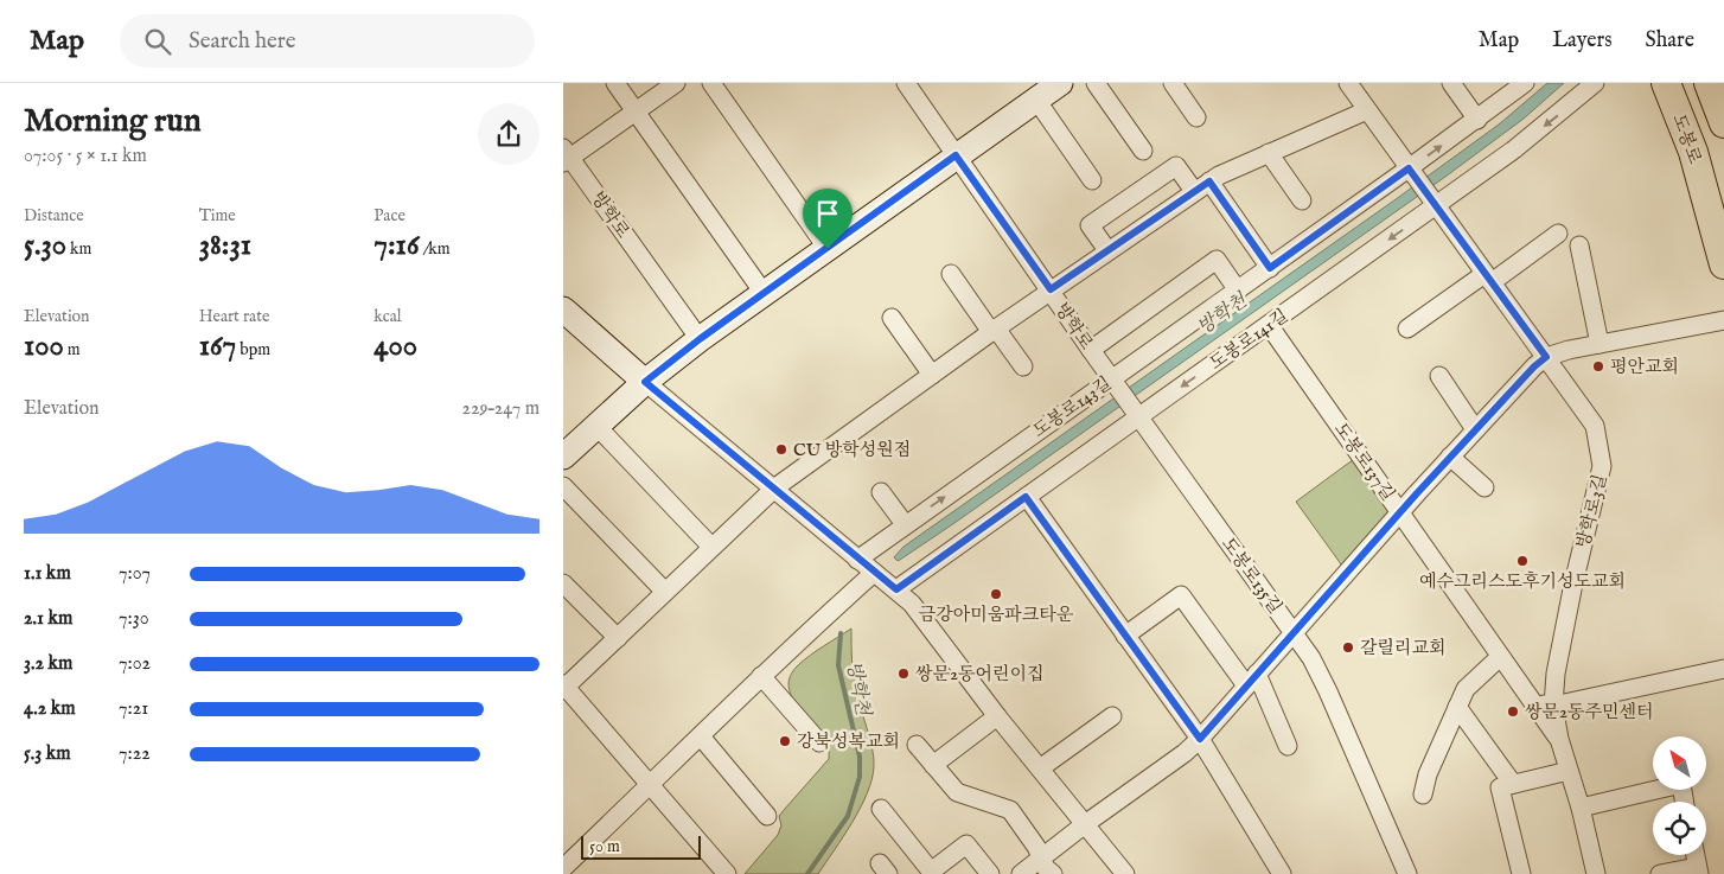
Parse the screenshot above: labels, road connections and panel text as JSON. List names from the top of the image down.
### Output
{
  "streets": {
    "main road": ["도봉로"],
    "street": [
      "방학로",
      "도봉로141길",
      "도봉로143길",
      "도봉로137길",
      "방학로3길",
      "도봉로135길"
    ]
  },
  "crossings": [
    ["방학로", "도봉로141길"],
    ["방학로", "도봉로143길"],
    ["방학로", "도봉로135길"],
    ["도봉로141길", "도봉로137길"],
    ["도봉로141길", "방학로3길"],
    ["도봉로141길", "도봉로135길"],
    ["도봉로143길", "방학로3길"],
    ["도봉로137길", "방학로3길"]
  ],
  "water": ["방학천"],
  "places": [
    "평안교회",
    "CU 방학성원점",
    "예수그리스도후기성도교회",
    "금강아미움파크타운",
    "갈릴리교회",
    "쌍문2동어린이집",
    "쌍문2동주민센터",
    "강북성복교회"
  ],
  "scale_bar": "50 m",
  "north": "top left",
  "page": {
    "header": "Map",
    "search": "Search here",
    "nav": ["Map", "Layers", "Share"],
    "heading": ["Morning run", "07:05 · 5 × 1.1 km"],
    "stats": [
      ["Distance", "5.30 km"],
      ["Time", "38:31"],
      ["Pace", "7:16 /km"],
      ["Elevation", "100 m"],
      ["Heart rate", "167 bpm"],
      ["kcal", "400"]
    ],
    "chart": ["Elevation", "229–247 m"],
    "list": [
      {
        "name": "1.1 km",
        "note": "7:07"
      },
      {
        "name": "2.1 km",
        "note": "7:30"
      },
      {
        "name": "3.2 km",
        "note": "7:02"
      },
      {
        "name": "4.2 km",
        "note": "7:21"
      },
      {
        "name": "5.3 km",
        "note": "7:22"
      }
    ],
    "scale": "50 m"
  }
}
